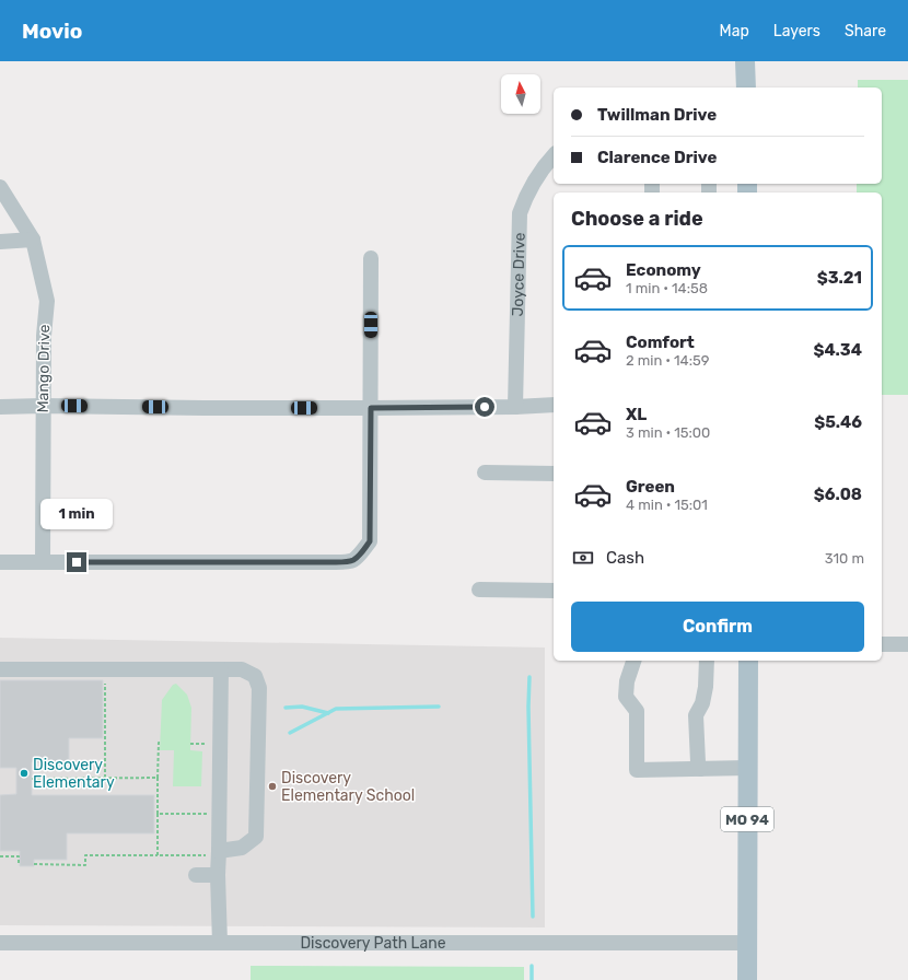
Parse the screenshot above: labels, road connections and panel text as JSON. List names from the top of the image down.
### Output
{
  "streets": {
    "main road": ["MO 94"],
    "street": ["Joyce Drive", "Mango Drive", "Discovery Path Lane"]
  },
  "crossings": [
    ["MO 94", "Discovery Path Lane"]
  ],
  "places": ["Discovery Elementary", "Discovery Elementary School"],
  "north": "top",
  "page": {
    "header": "Movio",
    "nav": ["Map", "Layers", "Share"],
    "banner": ["Twillman Drive", "Clarence Drive"],
    "heading": "Choose a ride",
    "list": [
      {
        "name": "Economy",
        "note": "1 min · 14:58",
        "value": "$3.21"
      },
      {
        "name": "Comfort",
        "note": "2 min · 14:59",
        "value": "$4.34"
      },
      {
        "name": "XL",
        "note": "3 min · 15:00",
        "value": "$5.46"
      },
      {
        "name": "Green",
        "note": "4 min · 15:01",
        "value": "$6.08"
      }
    ],
    "bubble": "1 min",
    "pay": ["Cash", "310 m"],
    "buttons": "Confirm"
  }
}
